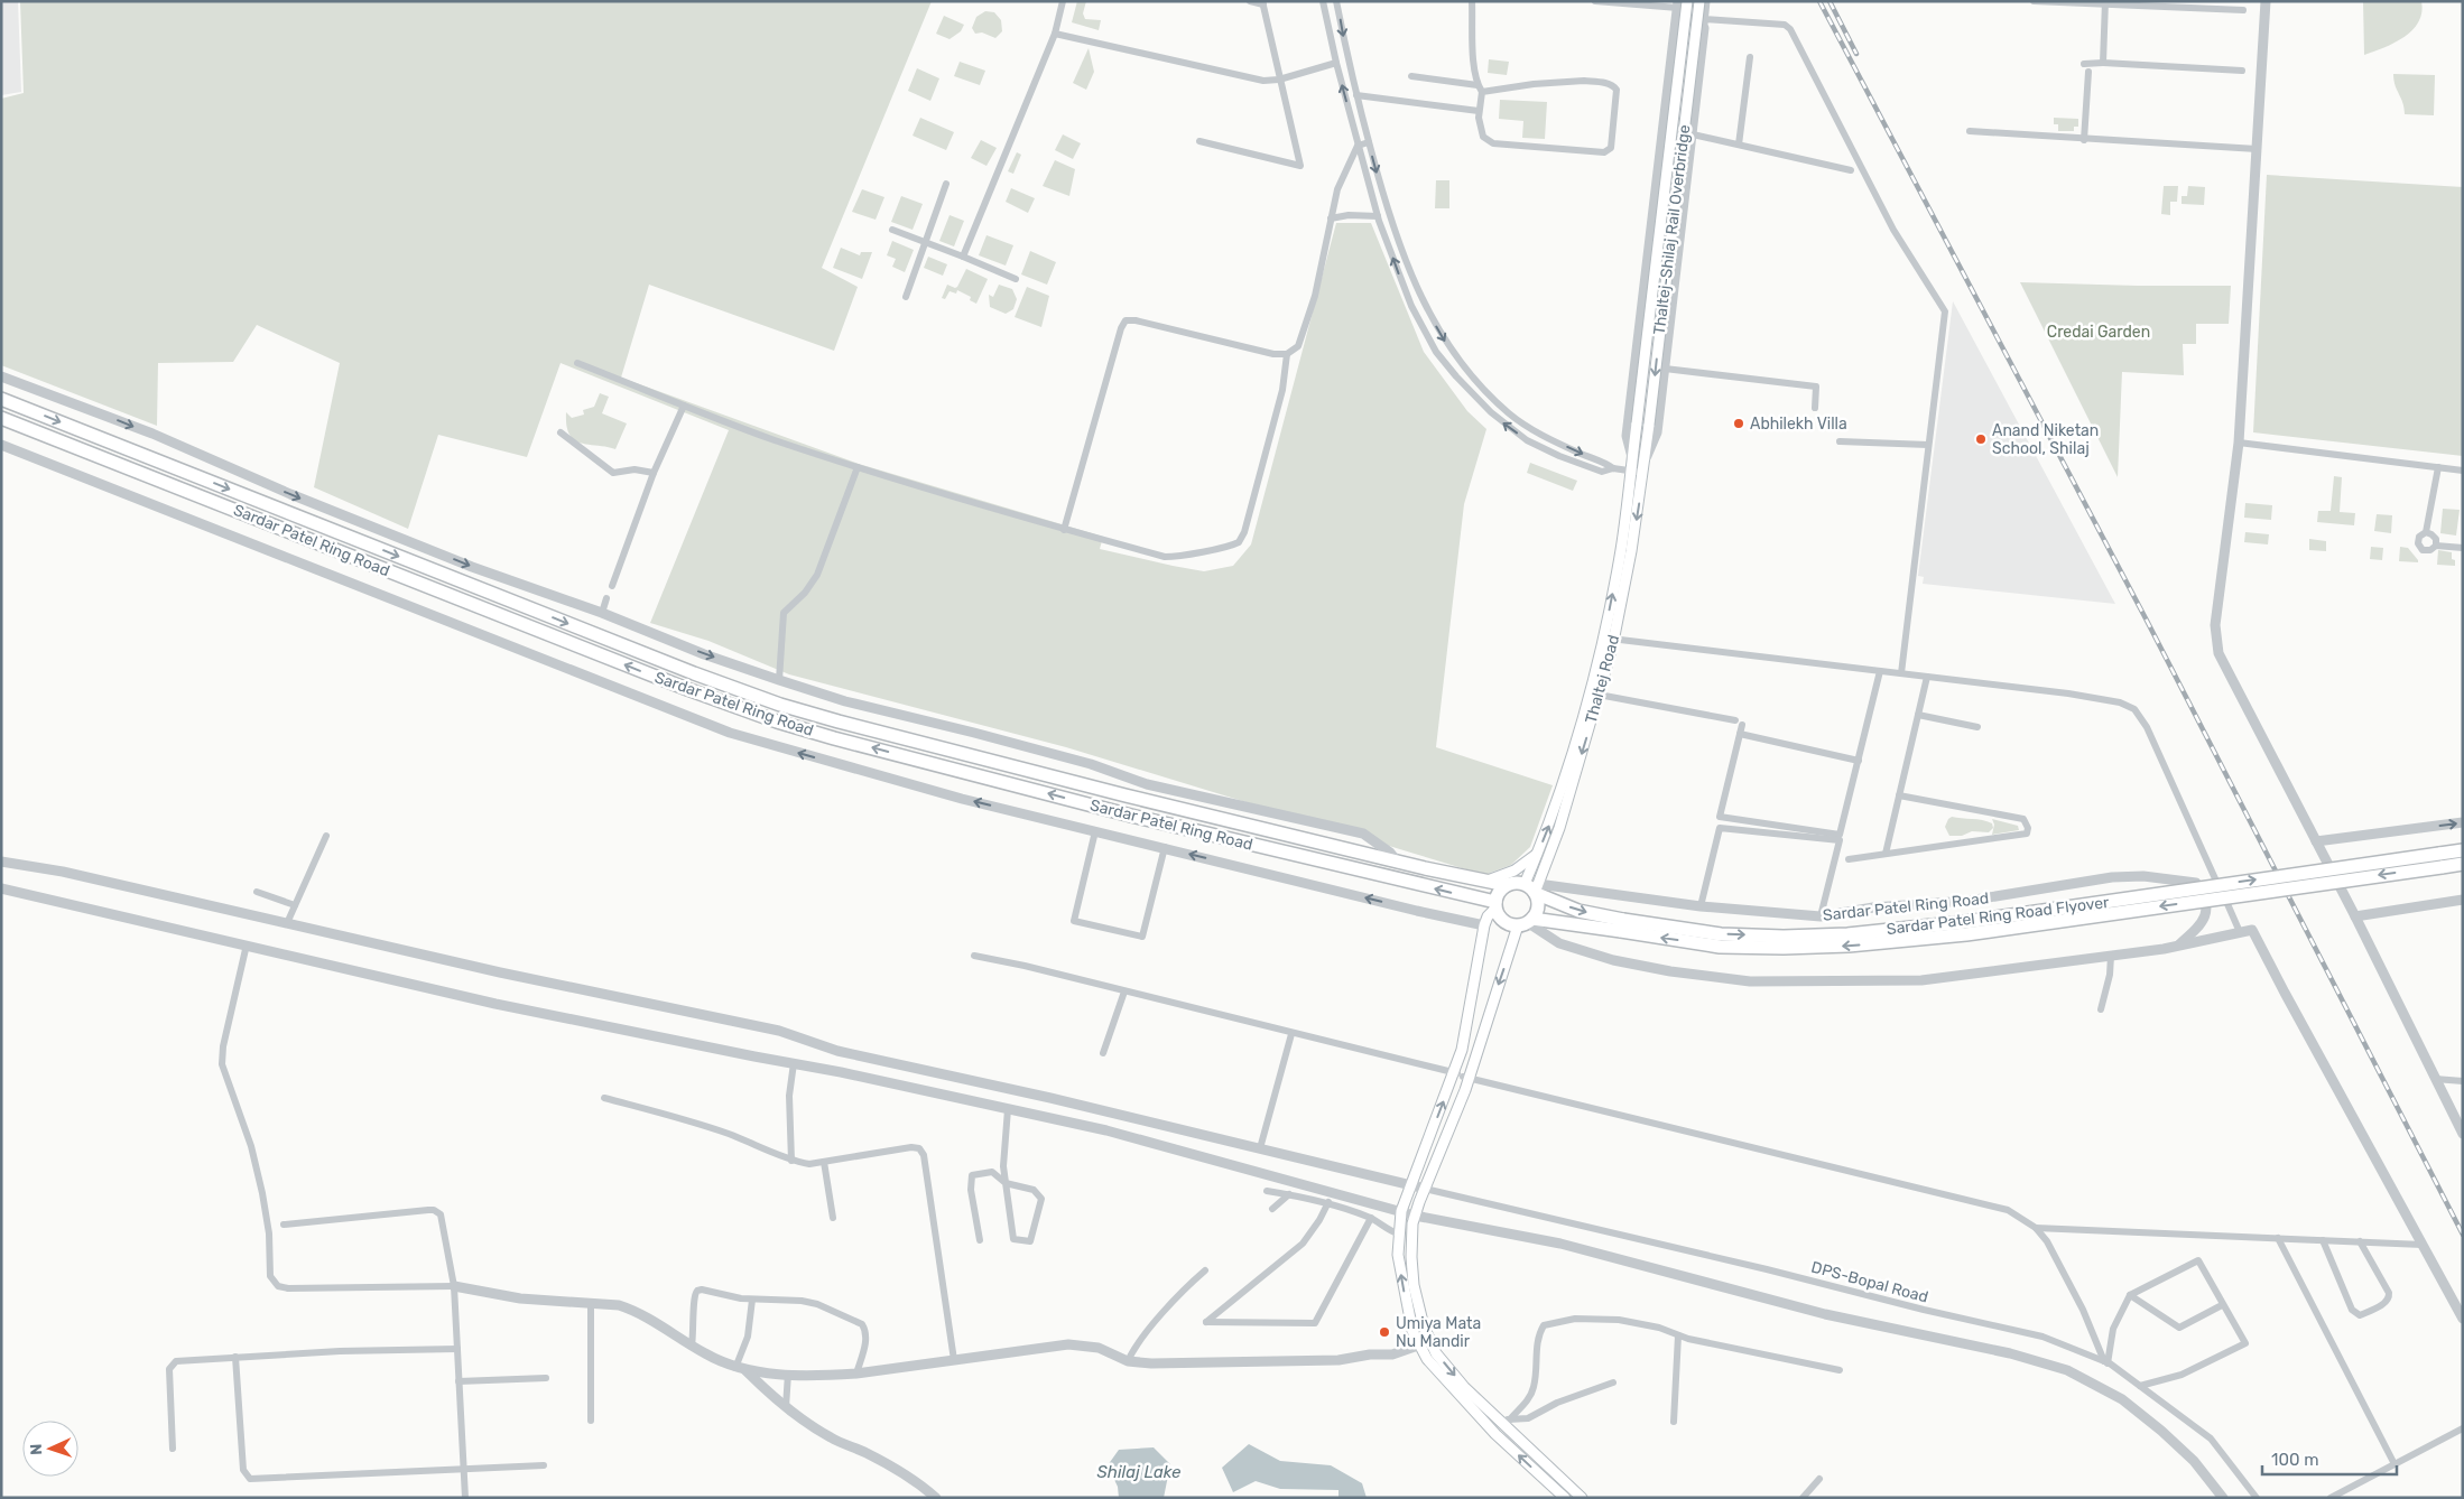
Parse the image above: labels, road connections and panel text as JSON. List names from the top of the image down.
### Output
{
  "streets": {
    "highway": ["Sardar Patel Ring Road", "Sardar Patel Ring Road Flyover"],
    "main road": ["Thaltej-Shilaj Rail Overbridge", "Thaltej Road"],
    "street": ["DPS-Bopal Road"]
  },
  "crossings": [
    ["Thaltej-Shilaj Rail Overbridge", "Thaltej Road"],
    ["Sardar Patel Ring Road", "Thaltej Road"],
    ["Sardar Patel Ring Road", "Sardar Patel Ring Road Flyover"],
    ["Thaltej Road", "Sardar Patel Ring Road Flyover"]
  ],
  "water": ["Shilaj Lake"],
  "parks": ["Credai Garden"],
  "places": ["Abhilekh Villa", "Anand Niketan School, Shilaj", "Umiya Mata Nu Mandir"],
  "scale_bar": "100 m",
  "north": "left"
}
